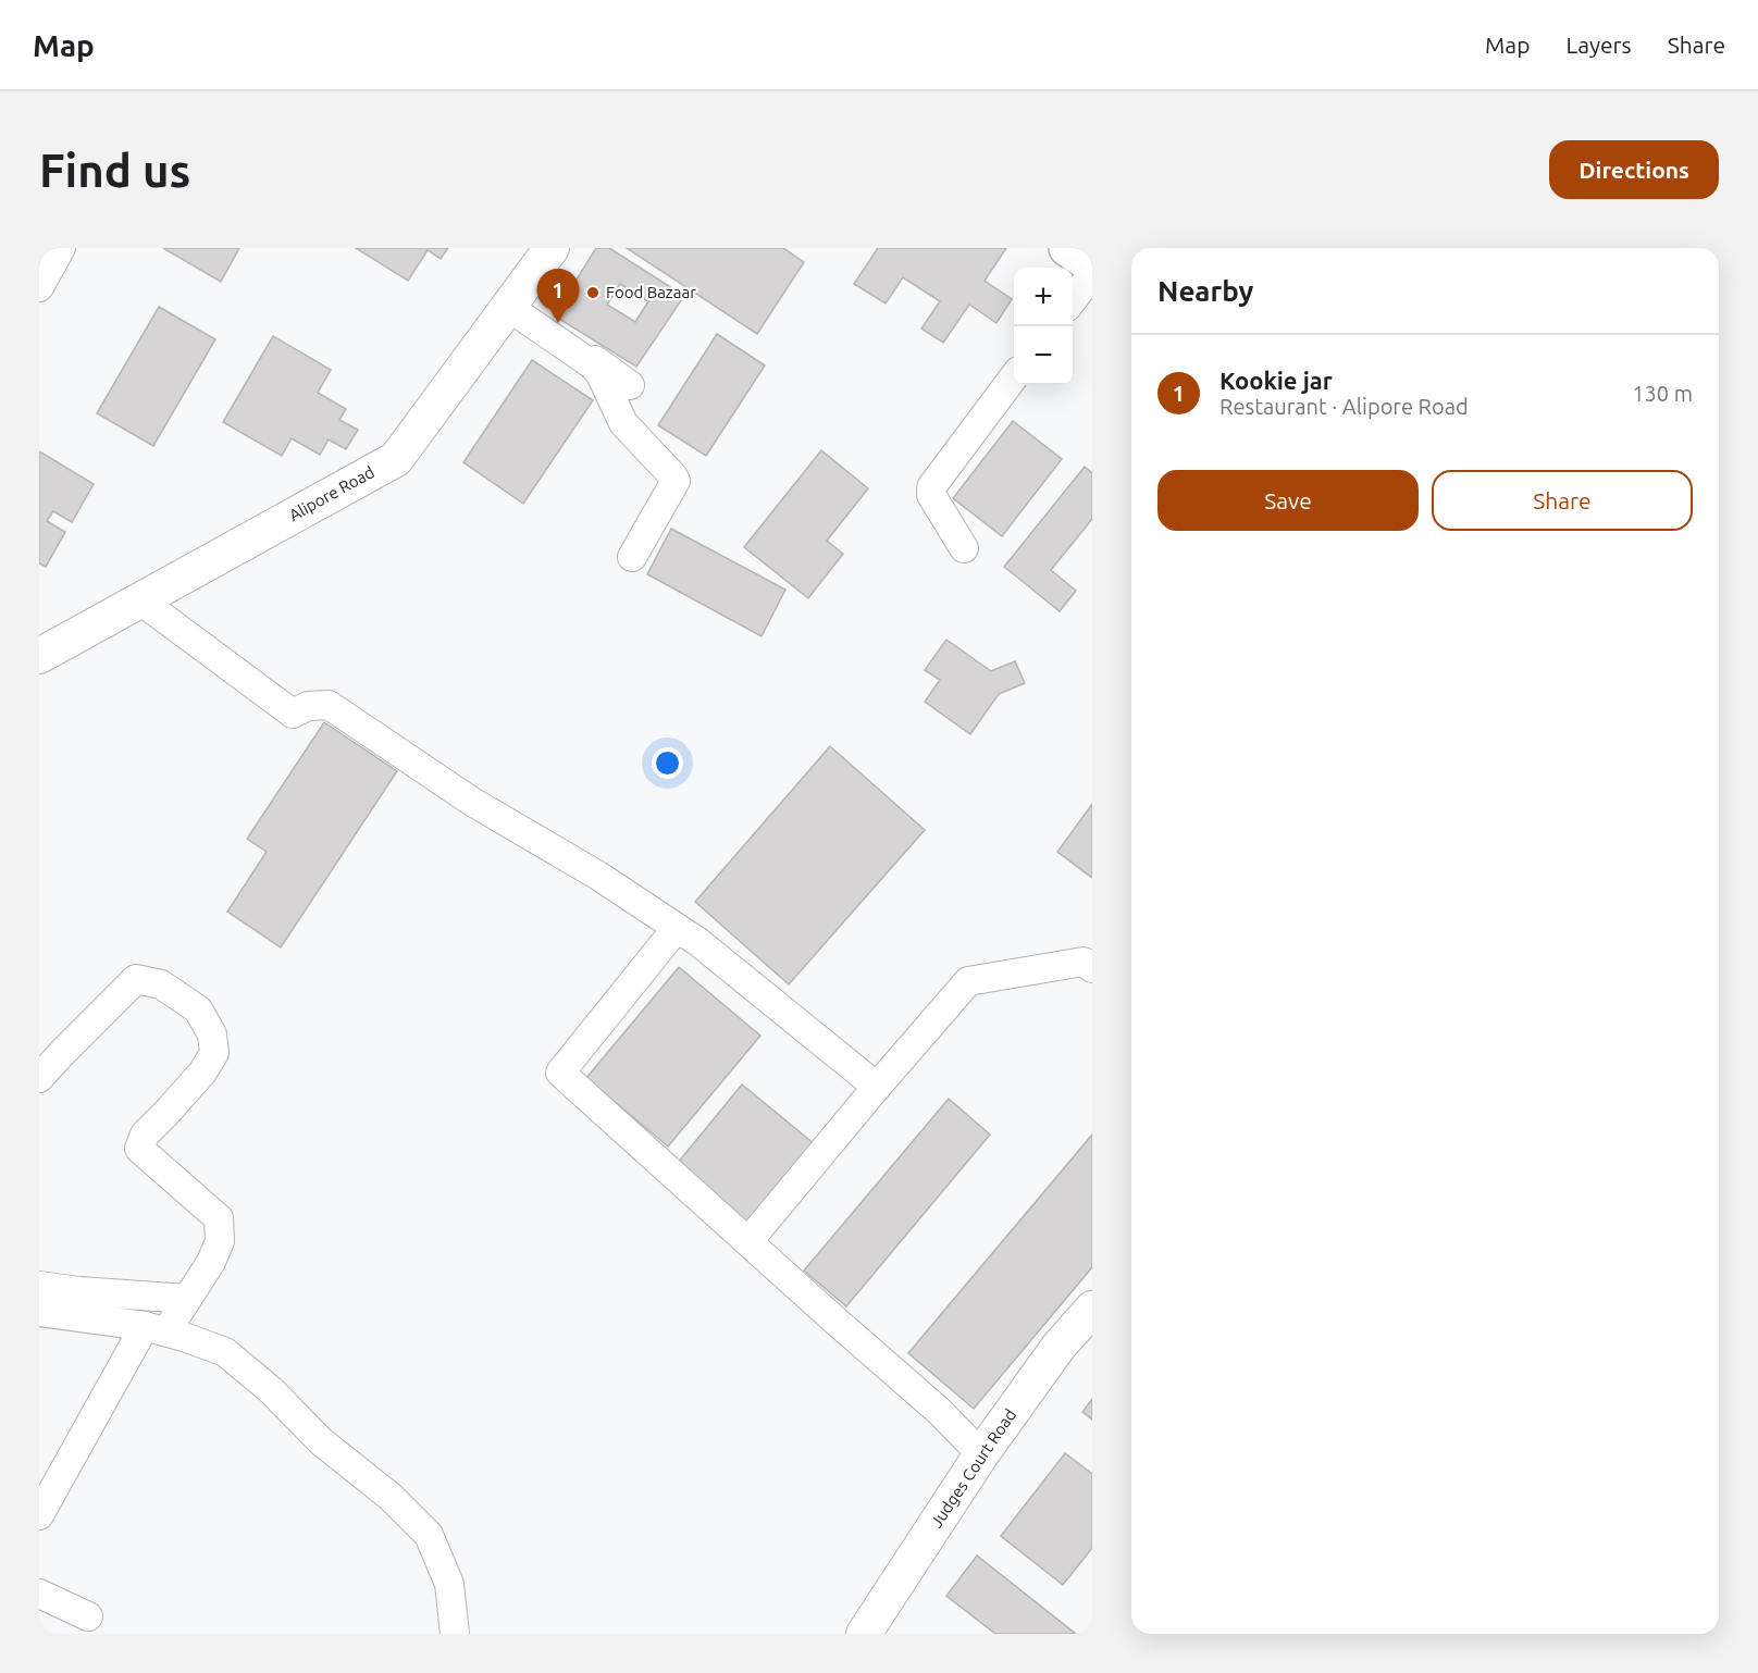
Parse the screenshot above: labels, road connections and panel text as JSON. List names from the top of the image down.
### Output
{
  "streets": {
    "main road": ["Alipore Road", "Judges Court Road"]
  },
  "places": ["Food Bazaar"],
  "page": {
    "header": "Map",
    "nav": ["Map", "Layers", "Share"],
    "buttons": [
      "Directions",
      ["Save", "Share"]
    ],
    "title": "Find us",
    "heading": "Nearby",
    "map_buttons": ["+", "−"],
    "pins": "1",
    "list": [
      {
        "mark": "1",
        "name": "Kookie jar",
        "note": "Restaurant · Alipore Road",
        "value": "130 m"
      }
    ]
  }
}
